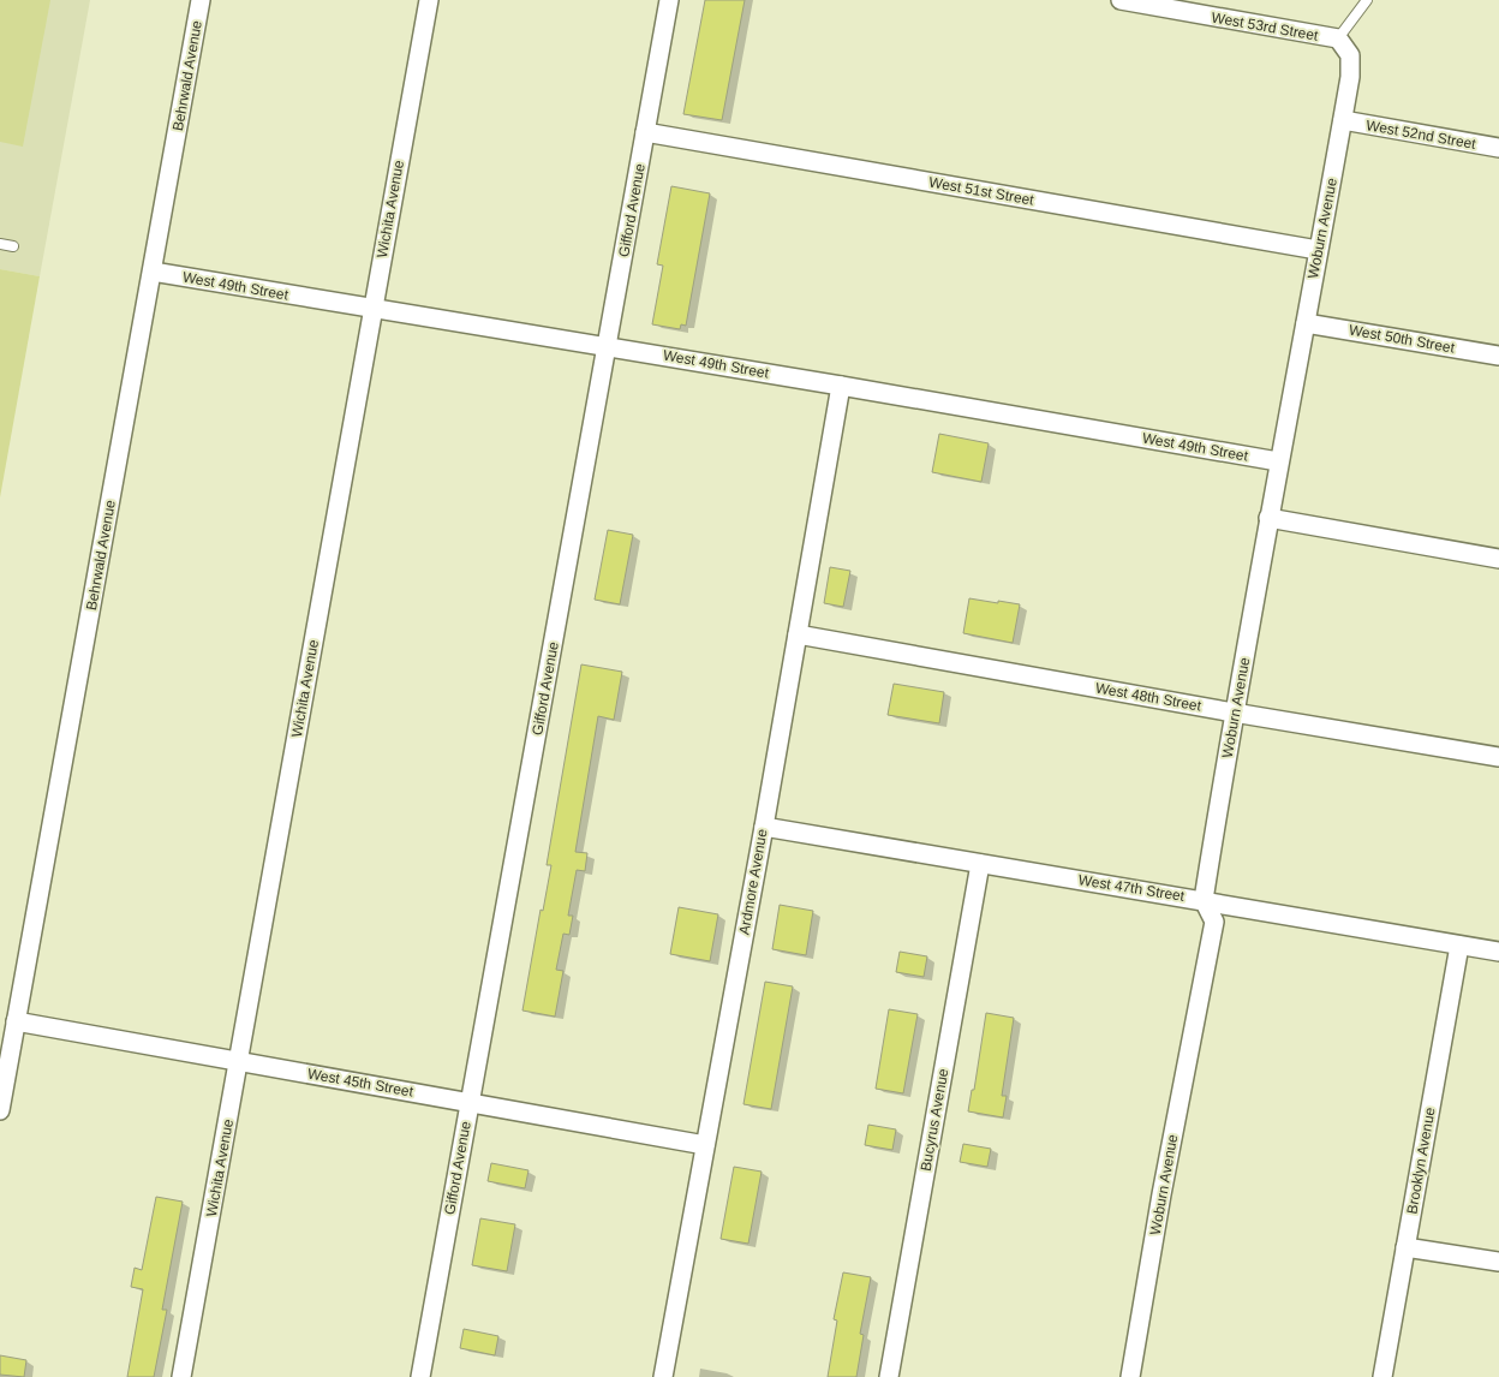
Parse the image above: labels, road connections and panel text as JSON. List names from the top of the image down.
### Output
{
  "streets": {
    "street": [
      "West 53rd Street",
      "Behrwald Avenue",
      "West 52nd Street",
      "West 51st Street",
      "Wichita Avenue",
      "Gifford Avenue",
      "Woburn Avenue",
      "West 49th Street",
      "West 50th Street",
      "West 48th Street",
      "Ardmore Avenue",
      "West 47th Street",
      "West 45th Street",
      "Bucyrus Avenue",
      "Brooklyn Avenue"
    ]
  },
  "crossings": [
    ["West 53rd Street", "Woburn Avenue"],
    ["Behrwald Avenue", "West 49th Street"],
    ["Behrwald Avenue", "West 45th Street"],
    ["West 52nd Street", "Woburn Avenue"],
    ["West 51st Street", "Gifford Avenue"],
    ["West 51st Street", "Woburn Avenue"],
    ["Wichita Avenue", "West 49th Street"],
    ["Wichita Avenue", "West 45th Street"],
    ["Gifford Avenue", "West 49th Street"],
    ["Gifford Avenue", "West 45th Street"],
    ["Woburn Avenue", "West 49th Street"],
    ["Woburn Avenue", "West 50th Street"],
    ["Woburn Avenue", "West 48th Street"],
    ["Woburn Avenue", "West 47th Street"],
    ["West 49th Street", "Ardmore Avenue"],
    ["West 48th Street", "Ardmore Avenue"],
    ["Ardmore Avenue", "West 47th Street"],
    ["Ardmore Avenue", "West 45th Street"],
    ["West 47th Street", "Bucyrus Avenue"],
    ["West 47th Street", "Brooklyn Avenue"]
  ]
}
